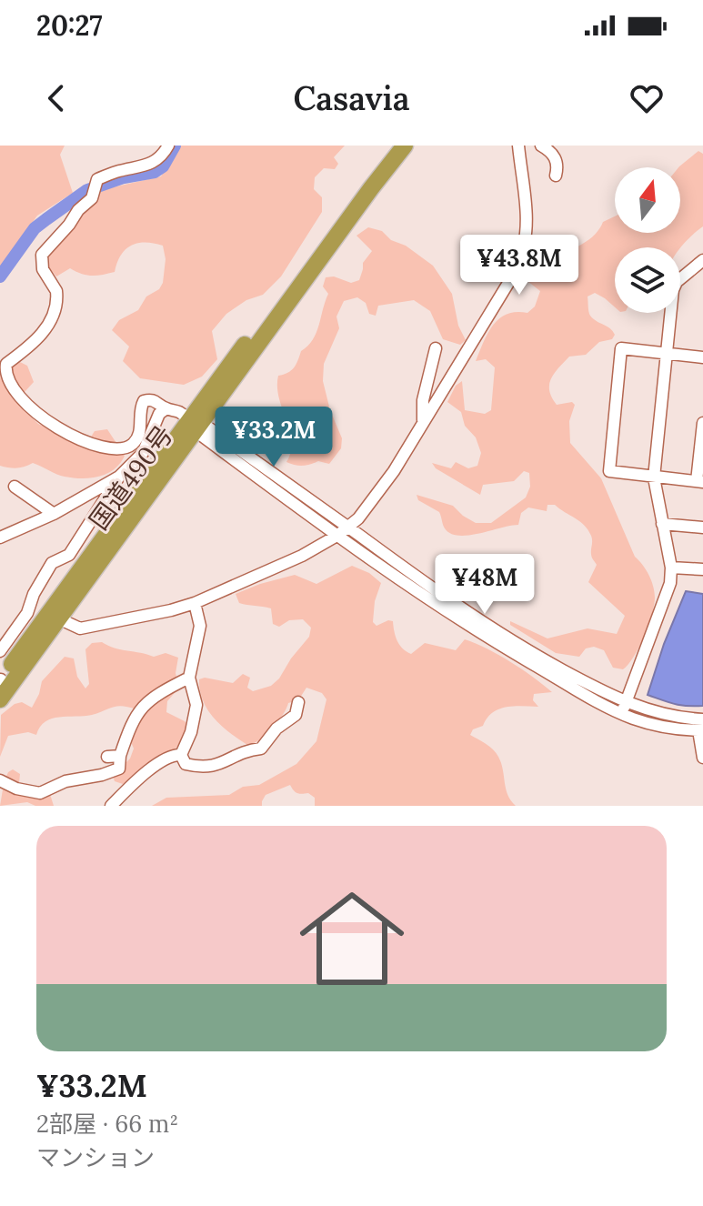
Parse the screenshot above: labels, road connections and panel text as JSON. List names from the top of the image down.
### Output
{
  "streets": {
    "highway": ["国道490号"]
  },
  "north": "top",
  "page": {
    "status": "20:27",
    "header": "Casavia",
    "price": ["¥43.8M", "¥33.2M", "¥48M"],
    "list": [
      {
        "name": "¥33.2M",
        "note": "2部屋 · 66 m² · マンション"
      }
    ]
  }
}
